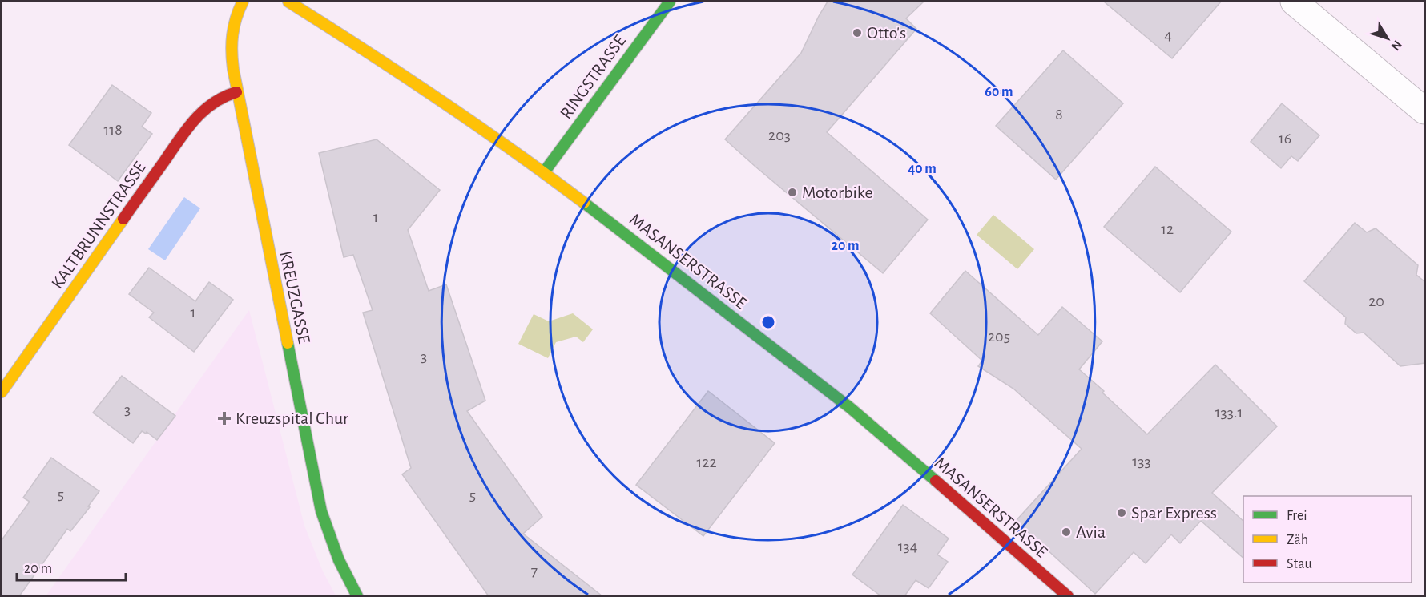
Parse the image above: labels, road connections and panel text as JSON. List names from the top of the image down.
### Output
{
  "streets": {
    "main road": [
      "RINGSTRASSE",
      "KALTBRUNNSTRASSE",
      "MASANSERSTRASSE",
      "KREUZGASSE"
    ]
  },
  "crossings": [
    ["RINGSTRASSE", "MASANSERSTRASSE"],
    ["KALTBRUNNSTRASSE", "KREUZGASSE"]
  ],
  "places": {
    "other": [
      "Otto's",
      "Motorbike",
      "Spar Express",
      "Avia"
    ],
    "health": ["Kreuzspital Chur"]
  },
  "house_numbers": [
    "4",
    "8",
    "118",
    "203",
    "16",
    "1",
    "12",
    "20",
    "1",
    "205",
    "3",
    "3",
    "133.1",
    "133",
    "122",
    "5",
    "5",
    "134",
    "7"
  ],
  "legend": ["Frei", "Zäh", "Stau"],
  "scale_bar": "20 m",
  "north": "bottom right",
  "rings": ["60 m", "40 m", "20 m"]
}
